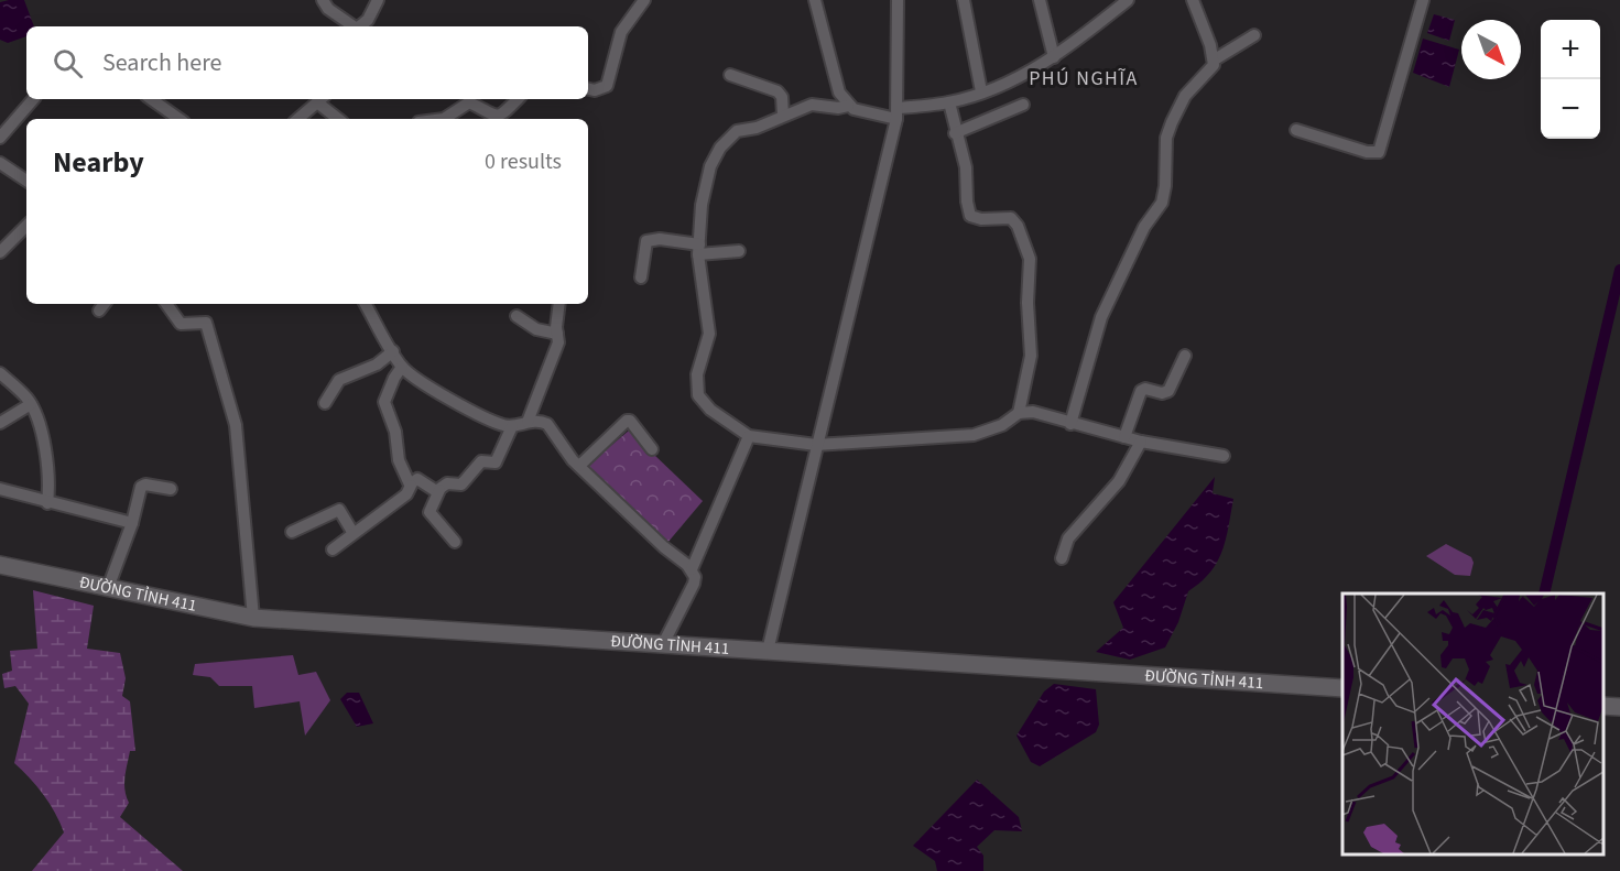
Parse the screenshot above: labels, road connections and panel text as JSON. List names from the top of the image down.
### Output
{
  "streets": {
    "main road": ["ĐƯỜNG TỈNH 411"]
  },
  "districts": ["PHÚ NGHĨA"],
  "north": "bottom right",
  "page": {
    "map_buttons": ["+", "−"],
    "search": "Search here",
    "heading": ["Nearby", "0 results"]
  }
}
